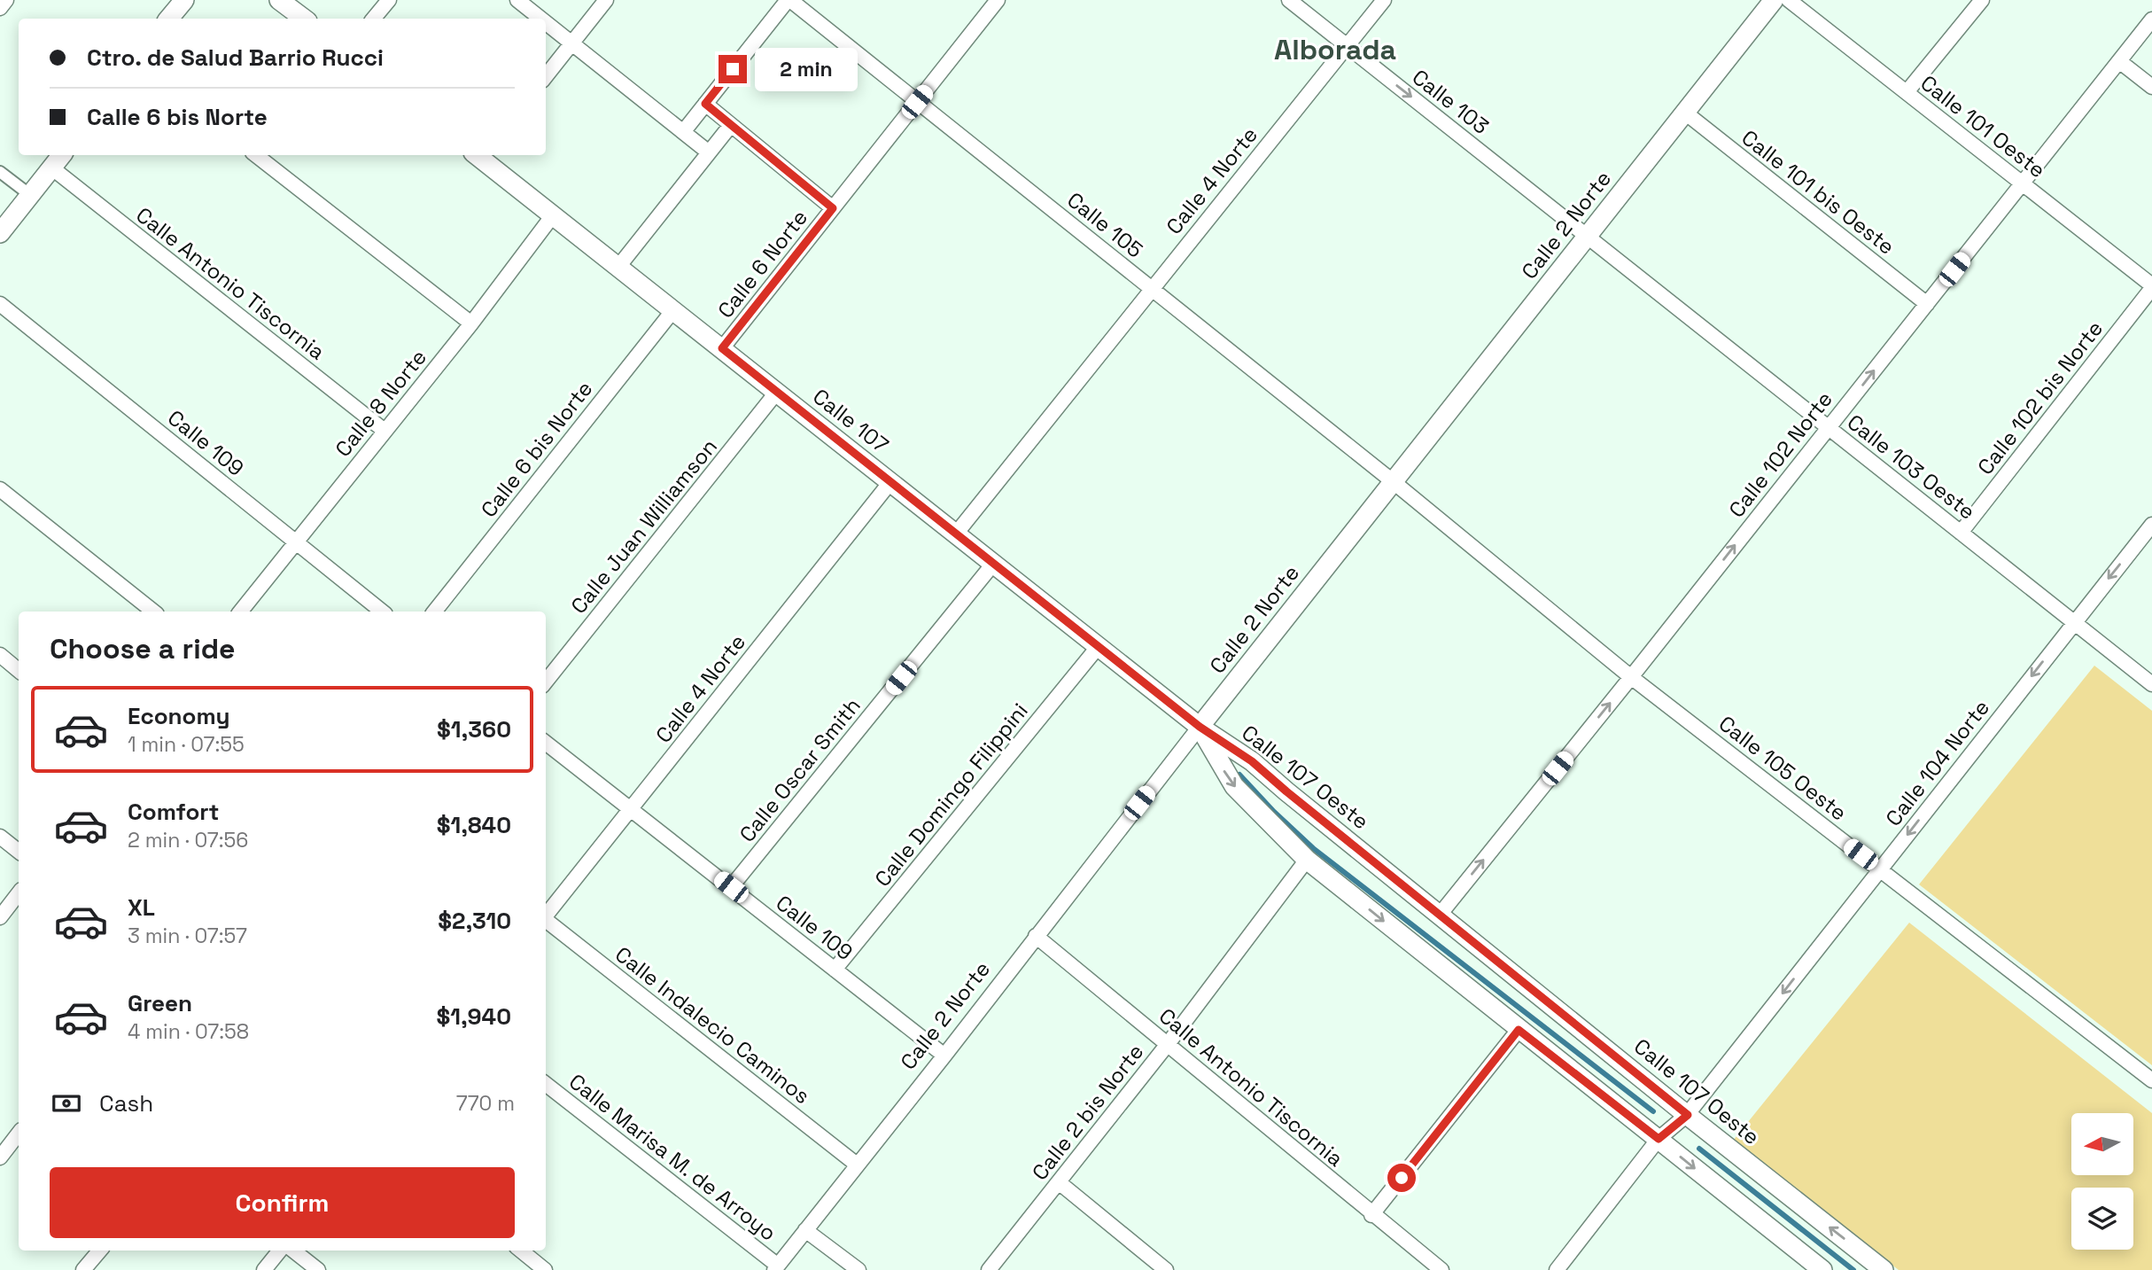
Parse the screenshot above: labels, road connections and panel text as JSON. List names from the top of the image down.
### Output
{
  "streets": {
    "street": [
      "Calle 103",
      "Calle 101 Oeste",
      "Calle 4 Norte",
      "Calle 101 bis Oeste",
      "Calle 105",
      "Calle 2 Norte",
      "Calle 6 Norte",
      "Calle Antonio Tiscornia",
      "Calle 102 bis Norte",
      "Calle 8 Norte",
      "Calle 107",
      "Calle 109",
      "Calle 6 bis Norte",
      "Calle 102 Norte",
      "Calle 103 Oeste",
      "Calle Juan Williamson",
      "Calle 104 Norte",
      "Calle 105 Oeste",
      "Calle Oscar Smith",
      "Calle 107 Oeste",
      "Calle Domingo Filippini",
      "Calle Indalecio Caminos",
      "Calle 2 bis Norte",
      "Calle Marisa M. de Arroyo"
    ]
  },
  "crossings": [
    ["Calle 103", "Calle 4 Norte"],
    ["Calle 103", "Calle 2 Norte"],
    ["Calle 103", "Calle 103 Oeste"],
    ["Calle 101 Oeste", "Calle 102 bis Norte"],
    ["Calle 101 Oeste", "Calle 102 Norte"],
    ["Calle 4 Norte", "Calle 105"],
    ["Calle 4 Norte", "Calle 107"],
    ["Calle 4 Norte", "Calle 109"],
    ["Calle 101 bis Oeste", "Calle 2 Norte"],
    ["Calle 101 bis Oeste", "Calle 102 Norte"],
    ["Calle 105", "Calle 2 Norte"],
    ["Calle 105", "Calle 6 Norte"],
    ["Calle 105", "Calle 105 Oeste"],
    ["Calle 2 Norte", "Calle Antonio Tiscornia"],
    ["Calle 2 Norte", "Calle 107"],
    ["Calle 2 Norte", "Calle 109"],
    ["Calle 2 Norte", "Calle 103 Oeste"],
    ["Calle 2 Norte", "Calle 105 Oeste"],
    ["Calle 2 Norte", "Calle 107 Oeste"],
    ["Calle 2 Norte", "Calle Indalecio Caminos"],
    ["Calle 2 Norte", "Calle Marisa M. de Arroyo"],
    ["Calle 6 Norte", "Calle 107"],
    ["Calle Antonio Tiscornia", "Calle 8 Norte"],
    ["Calle Antonio Tiscornia", "Calle 2 bis Norte"],
    ["Calle 102 bis Norte", "Calle 103 Oeste"],
    ["Calle 8 Norte", "Calle 107"],
    ["Calle 8 Norte", "Calle 109"],
    ["Calle 107", "Calle 6 bis Norte"],
    ["Calle 107", "Calle Juan Williamson"],
    ["Calle 107", "Calle Oscar Smith"],
    ["Calle 107", "Calle 107 Oeste"],
    ["Calle 107", "Calle Domingo Filippini"],
    ["Calle 109", "Calle Oscar Smith"],
    ["Calle 109", "Calle Domingo Filippini"],
    ["Calle 102 Norte", "Calle 103 Oeste"],
    ["Calle 102 Norte", "Calle 105 Oeste"],
    ["Calle 102 Norte", "Calle 107 Oeste"],
    ["Calle 103 Oeste", "Calle 104 Norte"],
    ["Calle 104 Norte", "Calle 105 Oeste"],
    ["Calle 104 Norte", "Calle 107 Oeste"],
    ["Calle 107 Oeste", "Calle 2 bis Norte"]
  ],
  "one_way": ["Calle 103", "Calle 102 Norte", "Calle 104 Norte"],
  "districts": ["Alborada"],
  "north": "left",
  "page": {
    "banner": ["Ctro. de Salud Barrio Rucci", "Calle 6 bis Norte"],
    "bubble": "2 min",
    "heading": "Choose a ride",
    "list": [
      {
        "name": "Economy",
        "note": "1 min · 07:55",
        "value": "$1,360"
      },
      {
        "name": "Comfort",
        "note": "2 min · 07:56",
        "value": "$1,840"
      },
      {
        "name": "XL",
        "note": "3 min · 07:57",
        "value": "$2,310"
      },
      {
        "name": "Green",
        "note": "4 min · 07:58",
        "value": "$1,940"
      }
    ],
    "pay": ["Cash", "770 m"],
    "buttons": "Confirm"
  }
}
